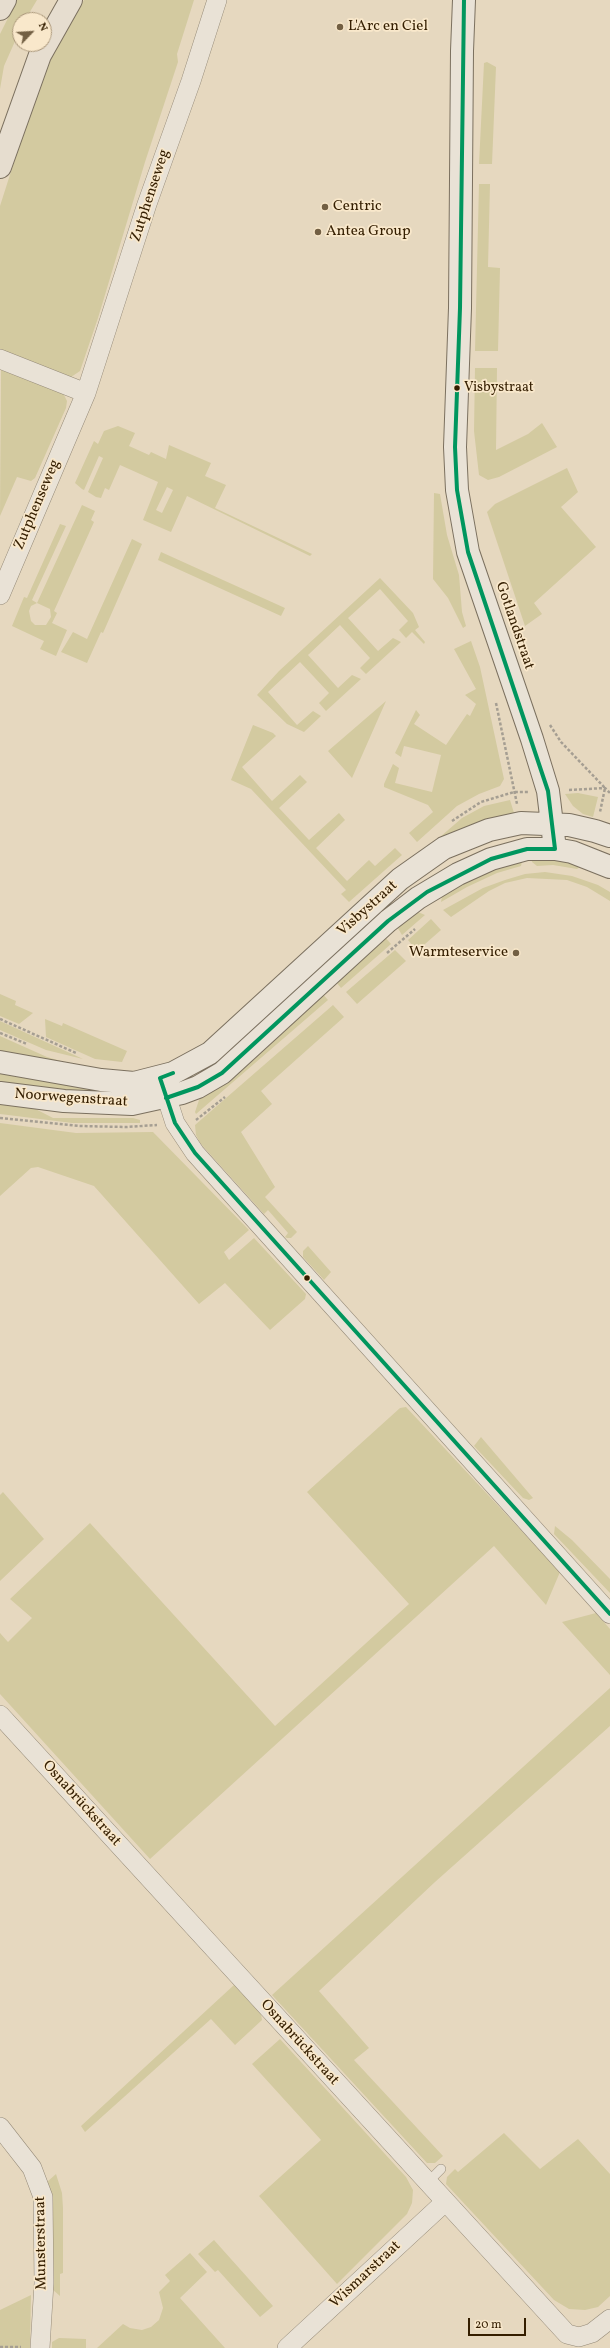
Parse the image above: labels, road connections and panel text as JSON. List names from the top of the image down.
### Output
{
  "streets": {
    "street": [
      "Zutphenseweg",
      "Gotlandstraat",
      "Visbystraat",
      "Noorwegenstraat",
      "Osnabrückstraat",
      "Munsterstraat",
      "Wismarstraat"
    ]
  },
  "crossings": [
    ["Gotlandstraat", "Visbystraat"],
    ["Visbystraat", "Noorwegenstraat"],
    ["Osnabrückstraat", "Wismarstraat"]
  ],
  "places": [
    "L'Arc en Ciel",
    "Centric",
    "Antea Group",
    "Visbystraat",
    "Warmteservice"
  ],
  "scale_bar": "20 m",
  "north": "top right"
}
